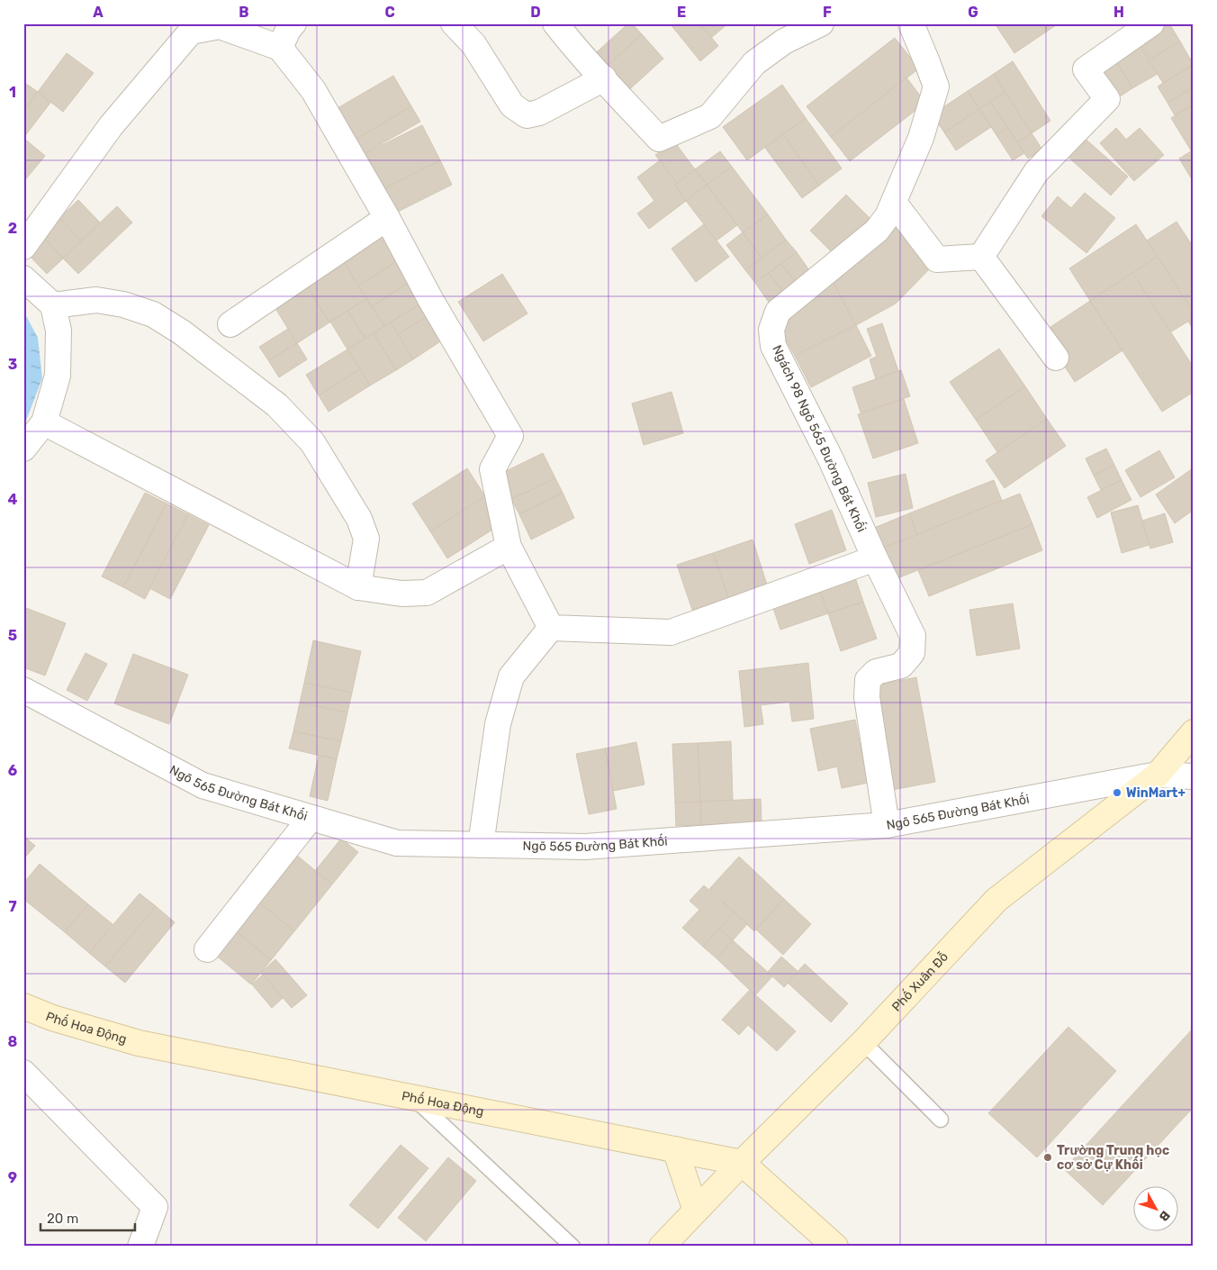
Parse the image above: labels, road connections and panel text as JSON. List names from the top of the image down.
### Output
{
  "streets": {
    "street": [
      "Ngách 98 Ngõ 565 Đường Bát Khối",
      "Ngõ 565 Đường Bát Khối",
      "Phố Xuân Đỗ",
      "Phố Hoa Động"
    ]
  },
  "crossings": [
    ["Ngách 98 Ngõ 565 Đường Bát Khối", "Ngõ 565 Đường Bát Khối"],
    ["Ngõ 565 Đường Bát Khối", "Phố Xuân Đỗ"],
    ["Phố Xuân Đỗ", "Phố Hoa Động"]
  ],
  "places": ["WinMart+", "Trường Trung học cơ sở Cự Khối"],
  "scale_bar": "20 m",
  "north": "bottom right",
  "grid": {
    "columns": [
      "A",
      "B",
      "C",
      "D",
      "E",
      "F",
      "G",
      "H"
    ],
    "rows": [
      "1",
      "2",
      "3",
      "4",
      "5",
      "6",
      "7",
      "8",
      "9"
    ]
  }
}
